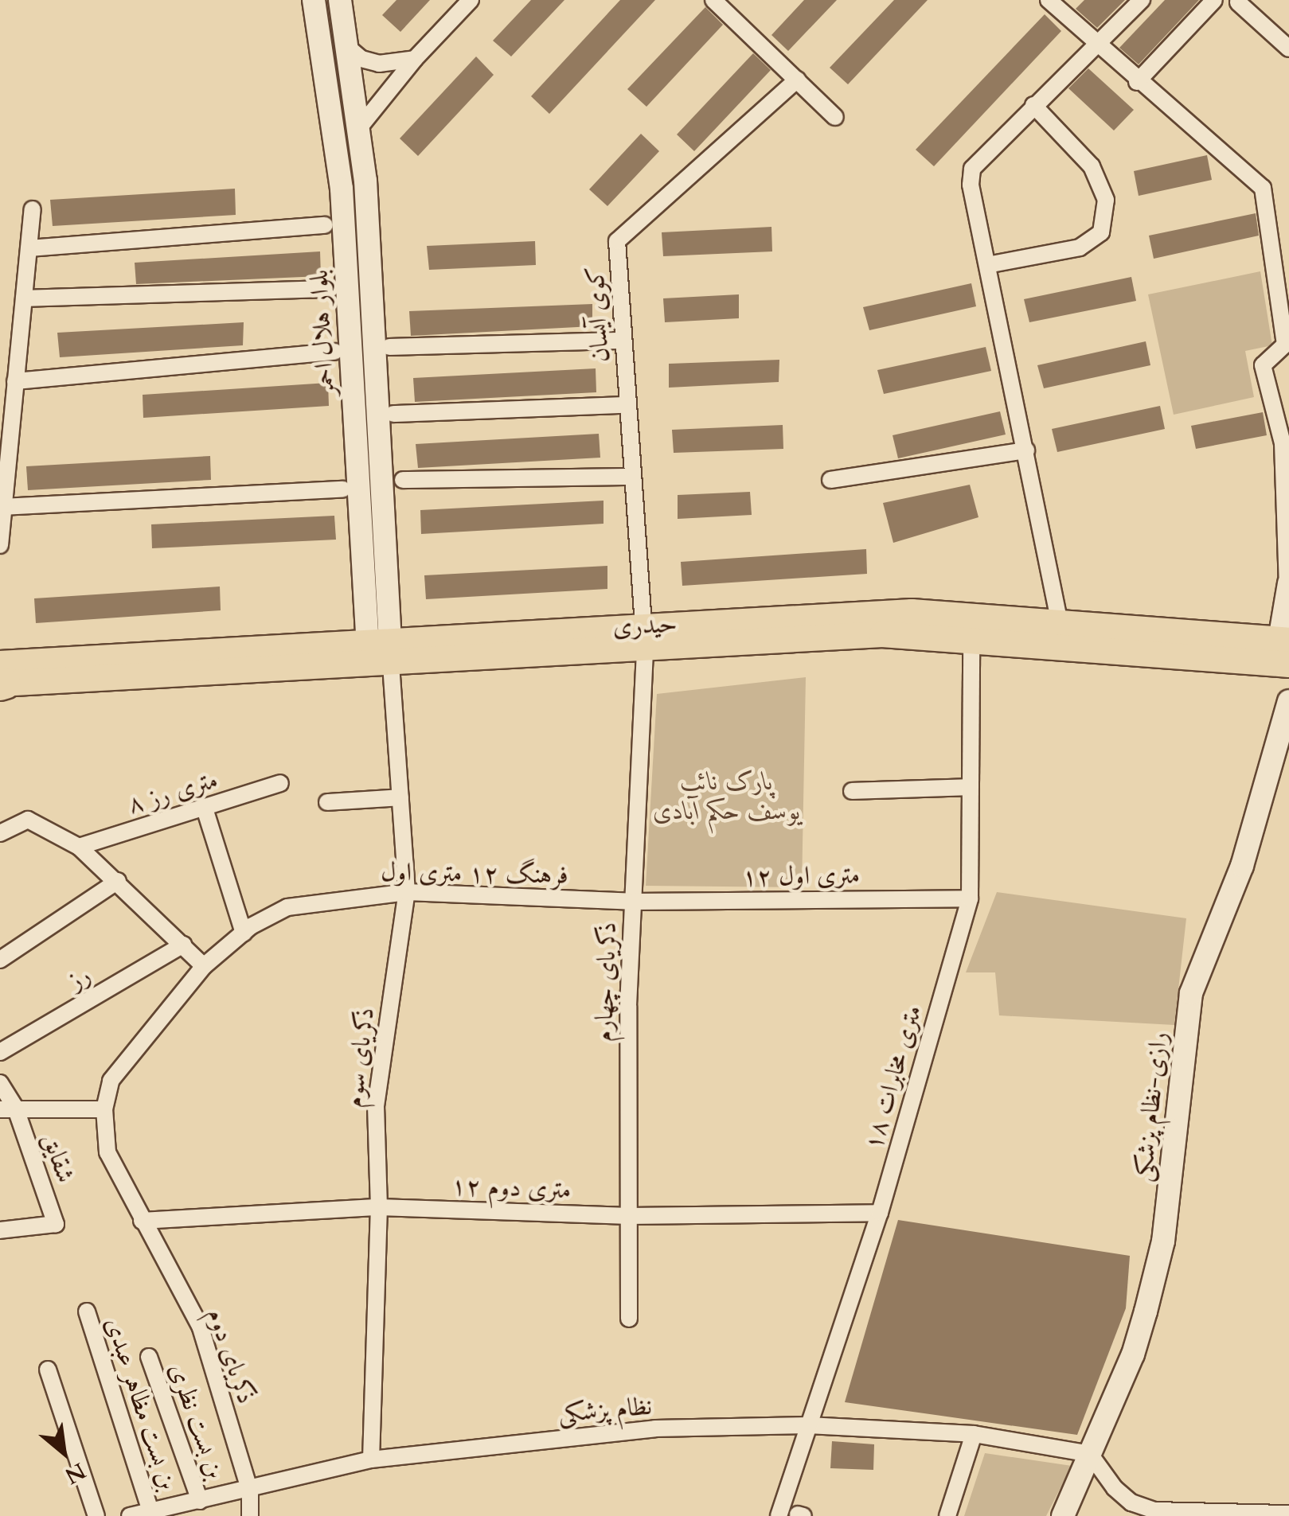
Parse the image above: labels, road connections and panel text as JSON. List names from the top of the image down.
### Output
{
  "streets": {
    "main road": ["بلوار هلال احمر", "حیدری", "رازی-نظام پزشکی"],
    "street": [
      "کوی آیسان",
      "۸ متری رز",
      "فرهنگ ۱۲ متری اول",
      "۱۲ متری اول",
      "رز",
      "ذکریای چهارم",
      "ذکریای سوم",
      "۱۸ متری مخابرات",
      "شقایق",
      "۱۲ متری دوم",
      "ذکریای دوم",
      "بن بست مظاهر عبدی",
      "نظام پزشکی",
      "بن بست نظری"
    ]
  },
  "crossings": [
    ["کوی آیسان", "حیدری"],
    ["کوی آیسان", "ذکریای چهارم"],
    ["بلوار هلال احمر", "حیدری"],
    ["بلوار هلال احمر", "ذکریای سوم"],
    ["حیدری", "ذکریای چهارم"],
    ["حیدری", "ذکریای سوم"],
    ["حیدری", "۱۸ متری مخابرات"],
    ["فرهنگ ۱۲ متری اول", "۱۲ متری اول"],
    ["فرهنگ ۱۲ متری اول", "ذکریای چهارم"],
    ["فرهنگ ۱۲ متری اول", "ذکریای سوم"],
    ["فرهنگ ۱۲ متری اول", "شقایق"],
    ["فرهنگ ۱۲ متری اول", "۱۲ متری دوم"],
    ["فرهنگ ۱۲ متری اول", "ذکریای دوم"],
    ["۱۲ متری اول", "ذکریای چهارم"],
    ["۱۲ متری اول", "۱۸ متری مخابرات"],
    ["ذکریای چهارم", "۱۲ متری دوم"],
    ["ذکریای سوم", "۱۲ متری دوم"],
    ["ذکریای سوم", "نظام پزشکی"],
    ["۱۸ متری مخابرات", "۱۲ متری دوم"],
    ["۱۸ متری مخابرات", "نظام پزشکی"],
    ["رازی-نظام پزشکی", "نظام پزشکی"],
    ["۱۲ متری دوم", "ذکریای دوم"],
    ["ذکریای دوم", "نظام پزشکی"],
    ["بن بست مظاهر عبدی", "نظام پزشکی"],
    ["نظام پزشکی", "بن بست نظری"]
  ],
  "parks": ["پارک نائب یوسف حکم آبادی"],
  "north": "bottom right"
}
